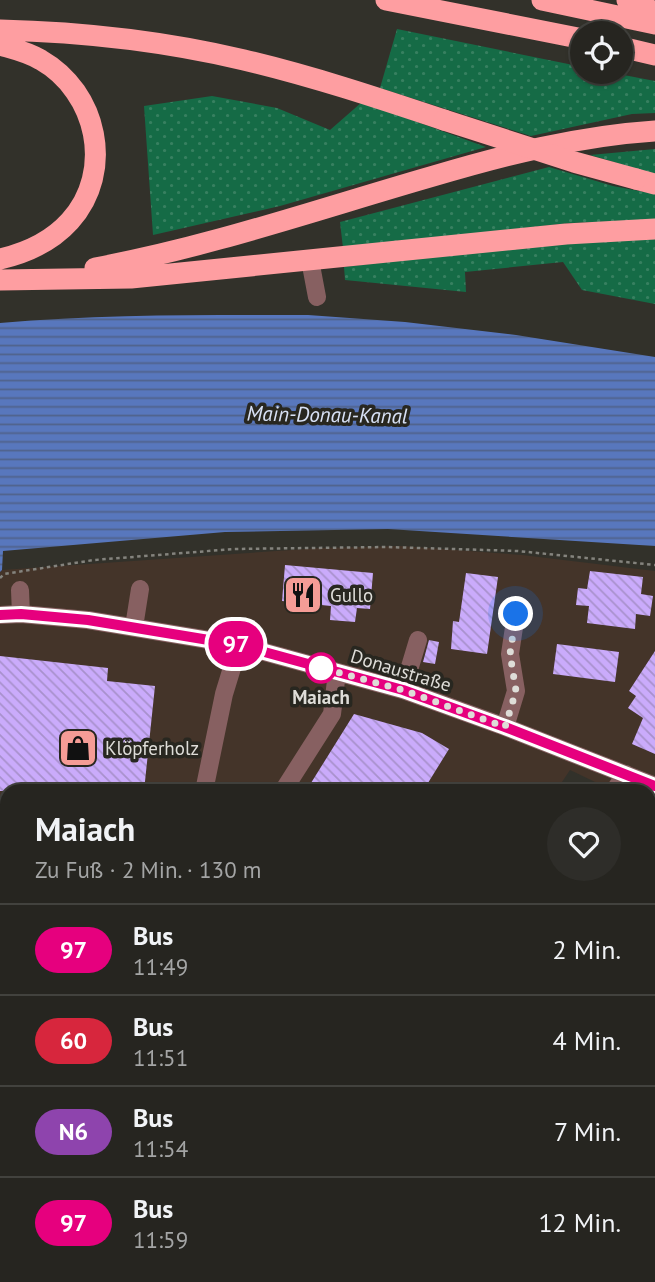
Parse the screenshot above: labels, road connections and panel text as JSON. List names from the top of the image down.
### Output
{
  "streets": {
    "street": ["Donaustraße"]
  },
  "water": ["Main-Donau-Kanal"],
  "places": {
    "restaurant": ["Gullo"],
    "other": ["Maiach"],
    "shop": ["Klöpferholz"]
  },
  "lines": ["bus line 97"],
  "page": {
    "on_map": "97",
    "heading": ["Maiach", "Zu Fuß · 2 Min. · 130 m"],
    "list": [
      {
        "mark": "97",
        "name": "Bus",
        "note": "11:49",
        "value": "2 Min."
      },
      {
        "mark": "60",
        "name": "Bus",
        "note": "11:51",
        "value": "4 Min."
      },
      {
        "mark": "N6",
        "name": "Bus",
        "note": "11:54",
        "value": "7 Min."
      },
      {
        "mark": "97",
        "name": "Bus",
        "note": "11:59",
        "value": "12 Min."
      }
    ]
  }
}
